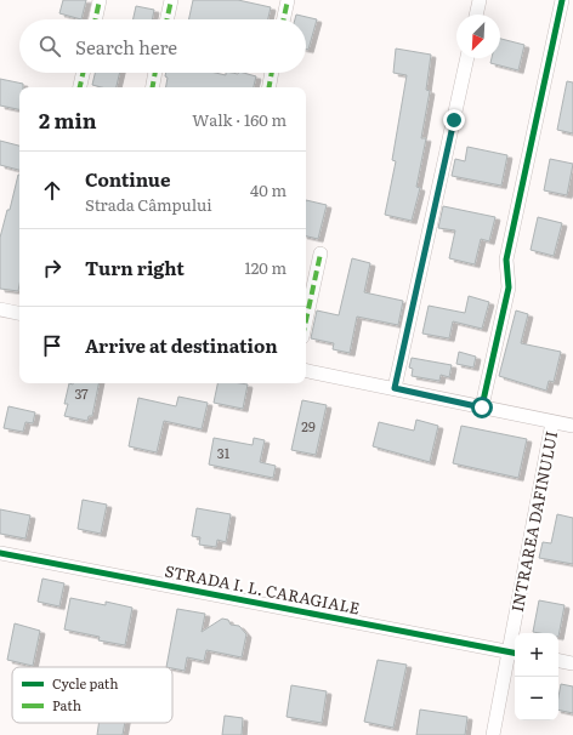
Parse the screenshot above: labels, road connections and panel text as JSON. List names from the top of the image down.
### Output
{
  "streets": {
    "street": ["INTRAREA DAFINULUI", "STRADA I. L. CARAGIALE"]
  },
  "crossings": [
    ["INTRAREA DAFINULUI", "STRADA I. L. CARAGIALE"]
  ],
  "house_numbers": ["37", "29", "31"],
  "legend": ["Cycle path", "Path"],
  "north": "bottom left",
  "page": {
    "search": "Search here",
    "heading": ["2 min", "Walk · 160 m"],
    "list": [
      ["Continue", "Strada Câmpului", "40 m"],
      ["Turn right", "120 m"],
      "Arrive at destination"
    ],
    "map_buttons": ["+", "−"]
  }
}
